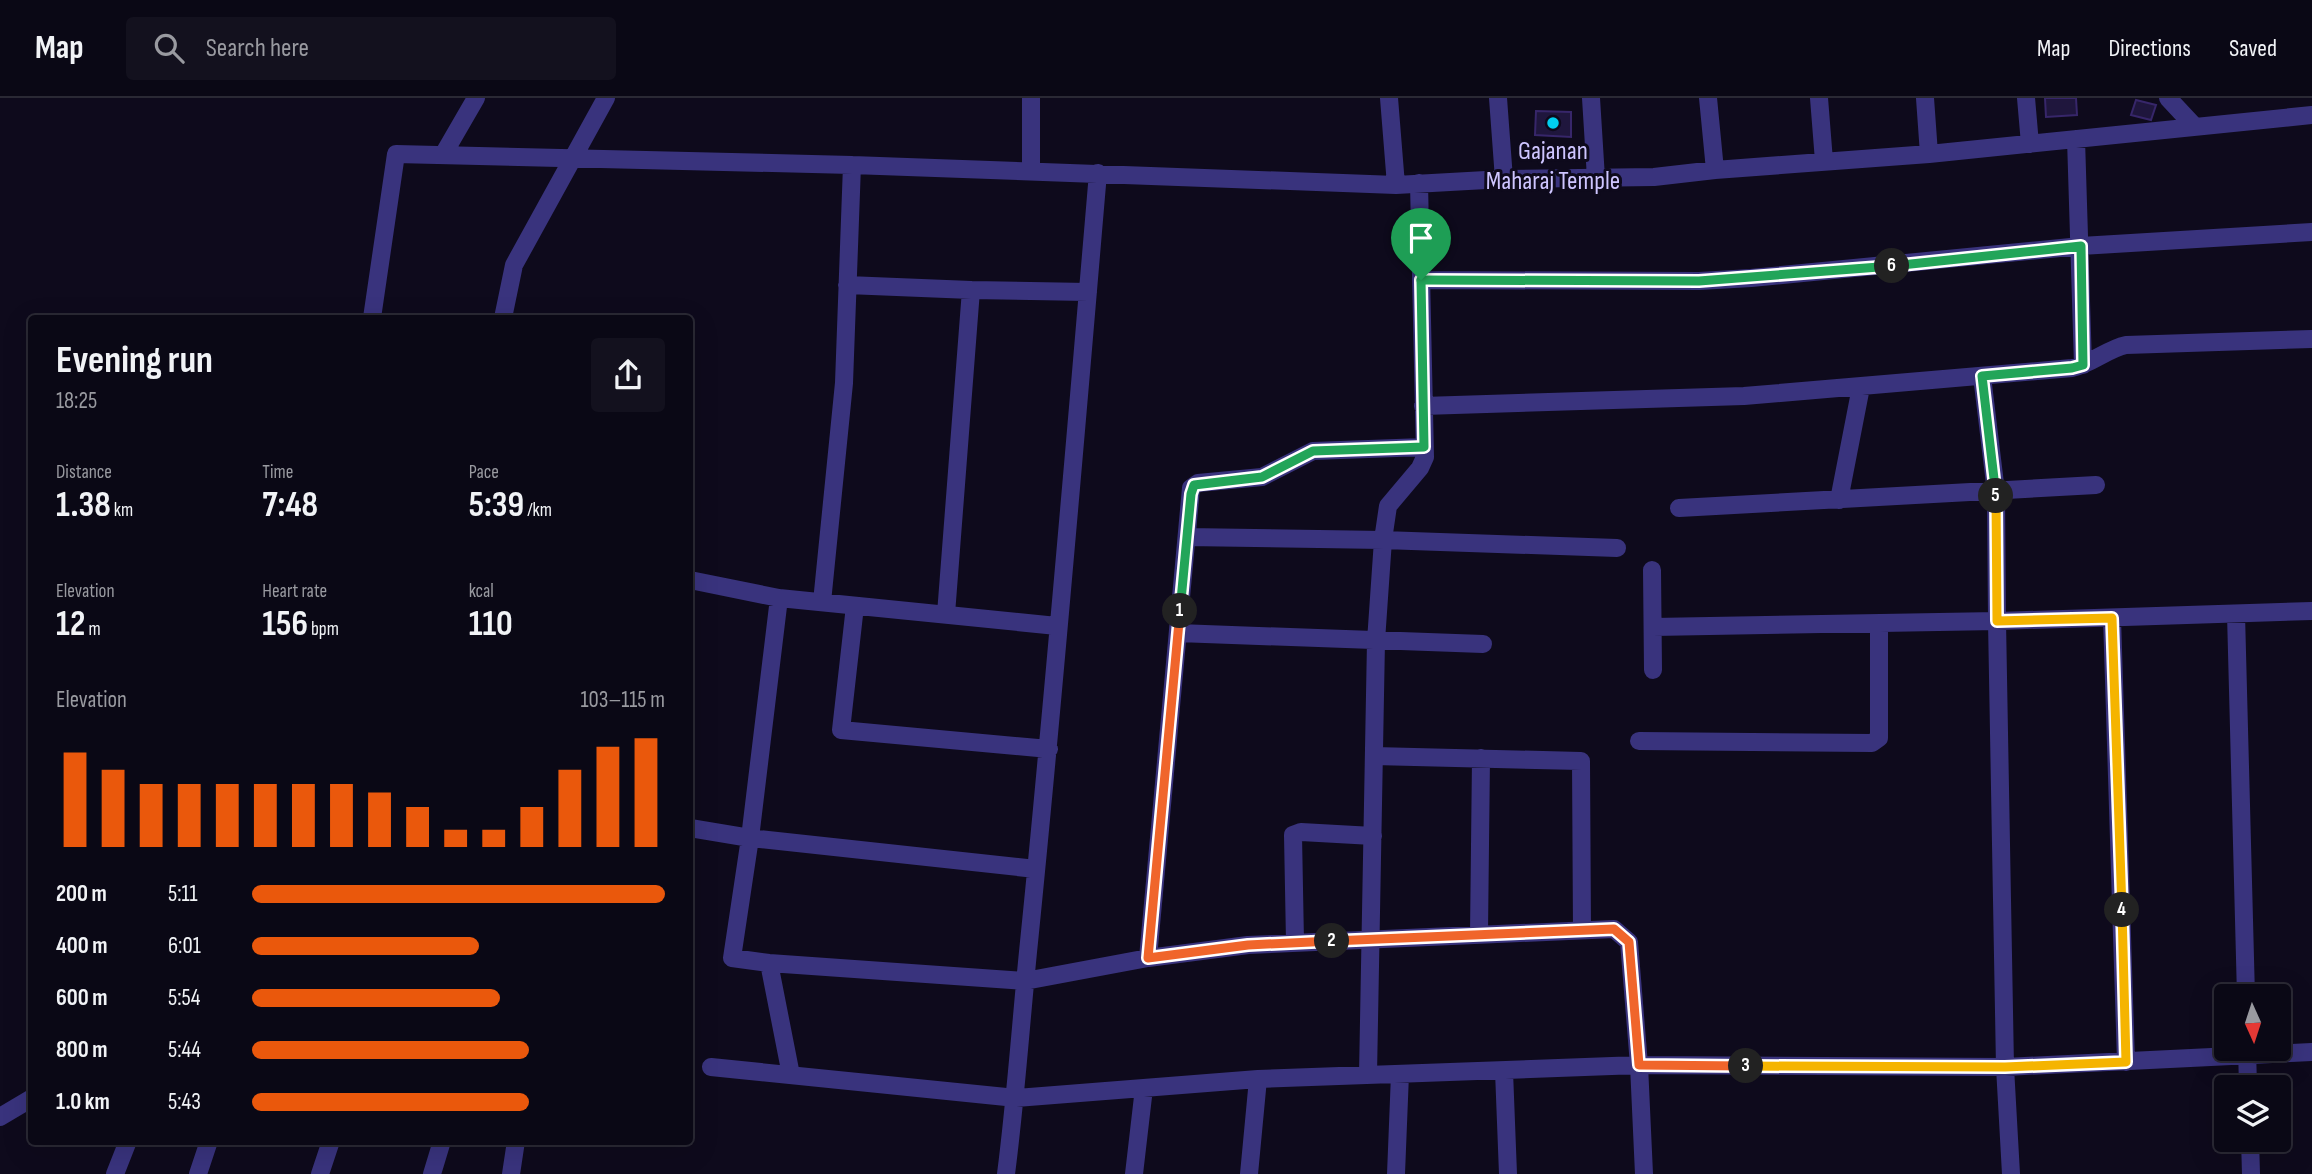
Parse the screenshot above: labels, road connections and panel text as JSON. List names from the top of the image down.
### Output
{
  "places": ["Gajanan Maharaj Temple"],
  "north": "bottom",
  "page": {
    "header": "Map",
    "search": "Search here",
    "nav": ["Map", "Directions", "Saved"],
    "pins": [
      "6",
      "5",
      "1",
      "4",
      "2",
      "3"
    ],
    "heading": ["Evening run", "18:25"],
    "stats": [
      ["Distance", "1.38 km"],
      ["Time", "7:48"],
      ["Pace", "5:39 /km"],
      ["Elevation", "12 m"],
      ["Heart rate", "156 bpm"],
      ["kcal", "110"]
    ],
    "chart": ["Elevation", "103–115 m"],
    "list": [
      {
        "name": "200 m",
        "note": "5:11"
      },
      {
        "name": "400 m",
        "note": "6:01"
      },
      {
        "name": "600 m",
        "note": "5:54"
      },
      {
        "name": "800 m",
        "note": "5:44"
      },
      {
        "name": "1.0 km",
        "note": "5:43"
      }
    ]
  }
}
